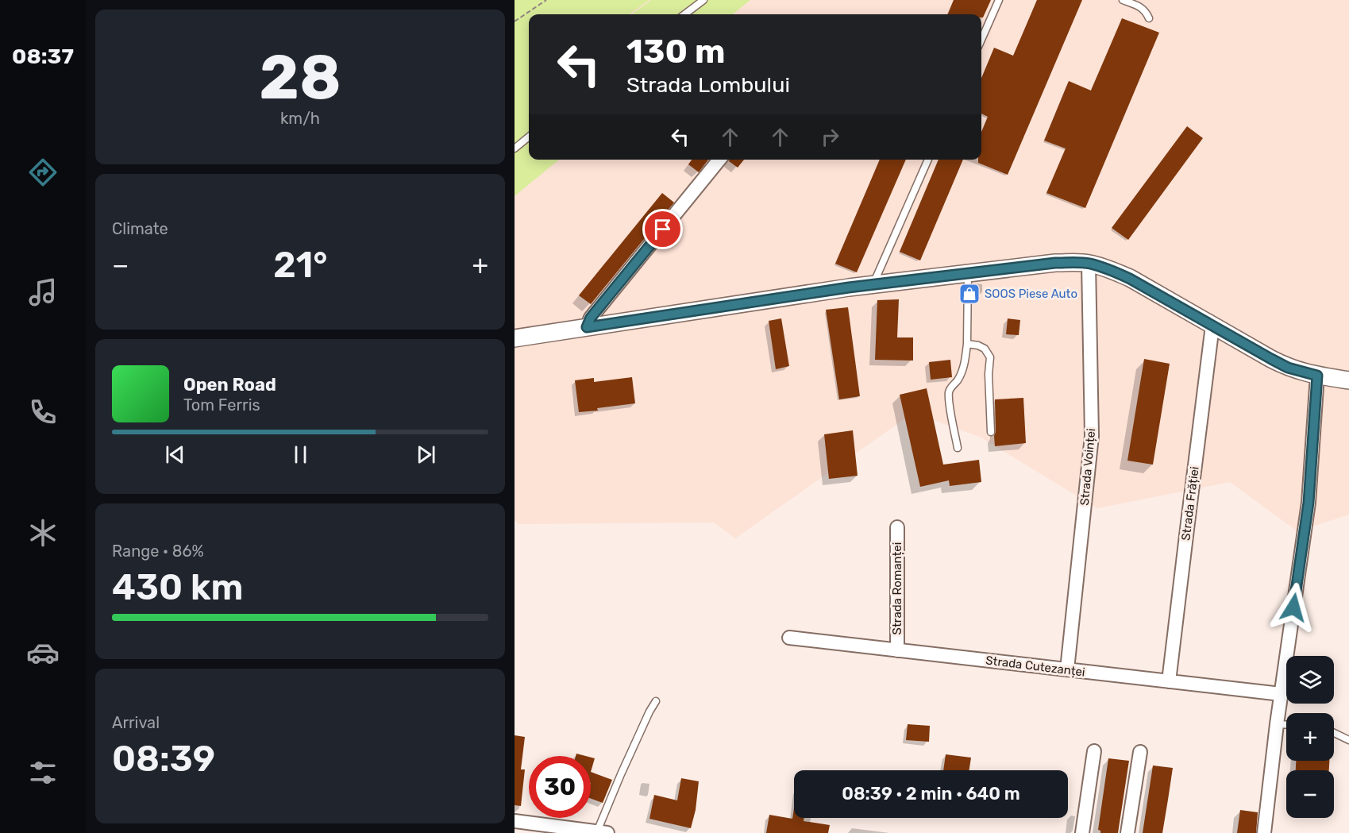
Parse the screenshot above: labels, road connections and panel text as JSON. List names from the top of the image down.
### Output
{
  "streets": {
    "street": [
      "Strada Voinței",
      "Strada Frăției",
      "Strada Romanței",
      "Strada Cutezanței"
    ]
  },
  "crossings": [
    ["Strada Voinței", "Strada Cutezanței"],
    ["Strada Frăției", "Strada Cutezanței"],
    ["Strada Romanței", "Strada Cutezanței"]
  ],
  "places": {
    "shop": ["SOOS Piese Auto"]
  },
  "page": {
    "tabs": "08:37",
    "tile": [
      ["28", "km/h"],
      "Climate",
      ["Range · 86%", "430 km"],
      ["Arrival", "08:39"]
    ],
    "turn": ["130 m", "Strada Lombului"],
    "heat": ["−", "21°", "+"],
    "song": ["Open Road", "Tom Ferris"],
    "map_buttons": ["+", "−"],
    "limit": "30",
    "trip": "08:39 · 2 min · 640 m"
  }
}
